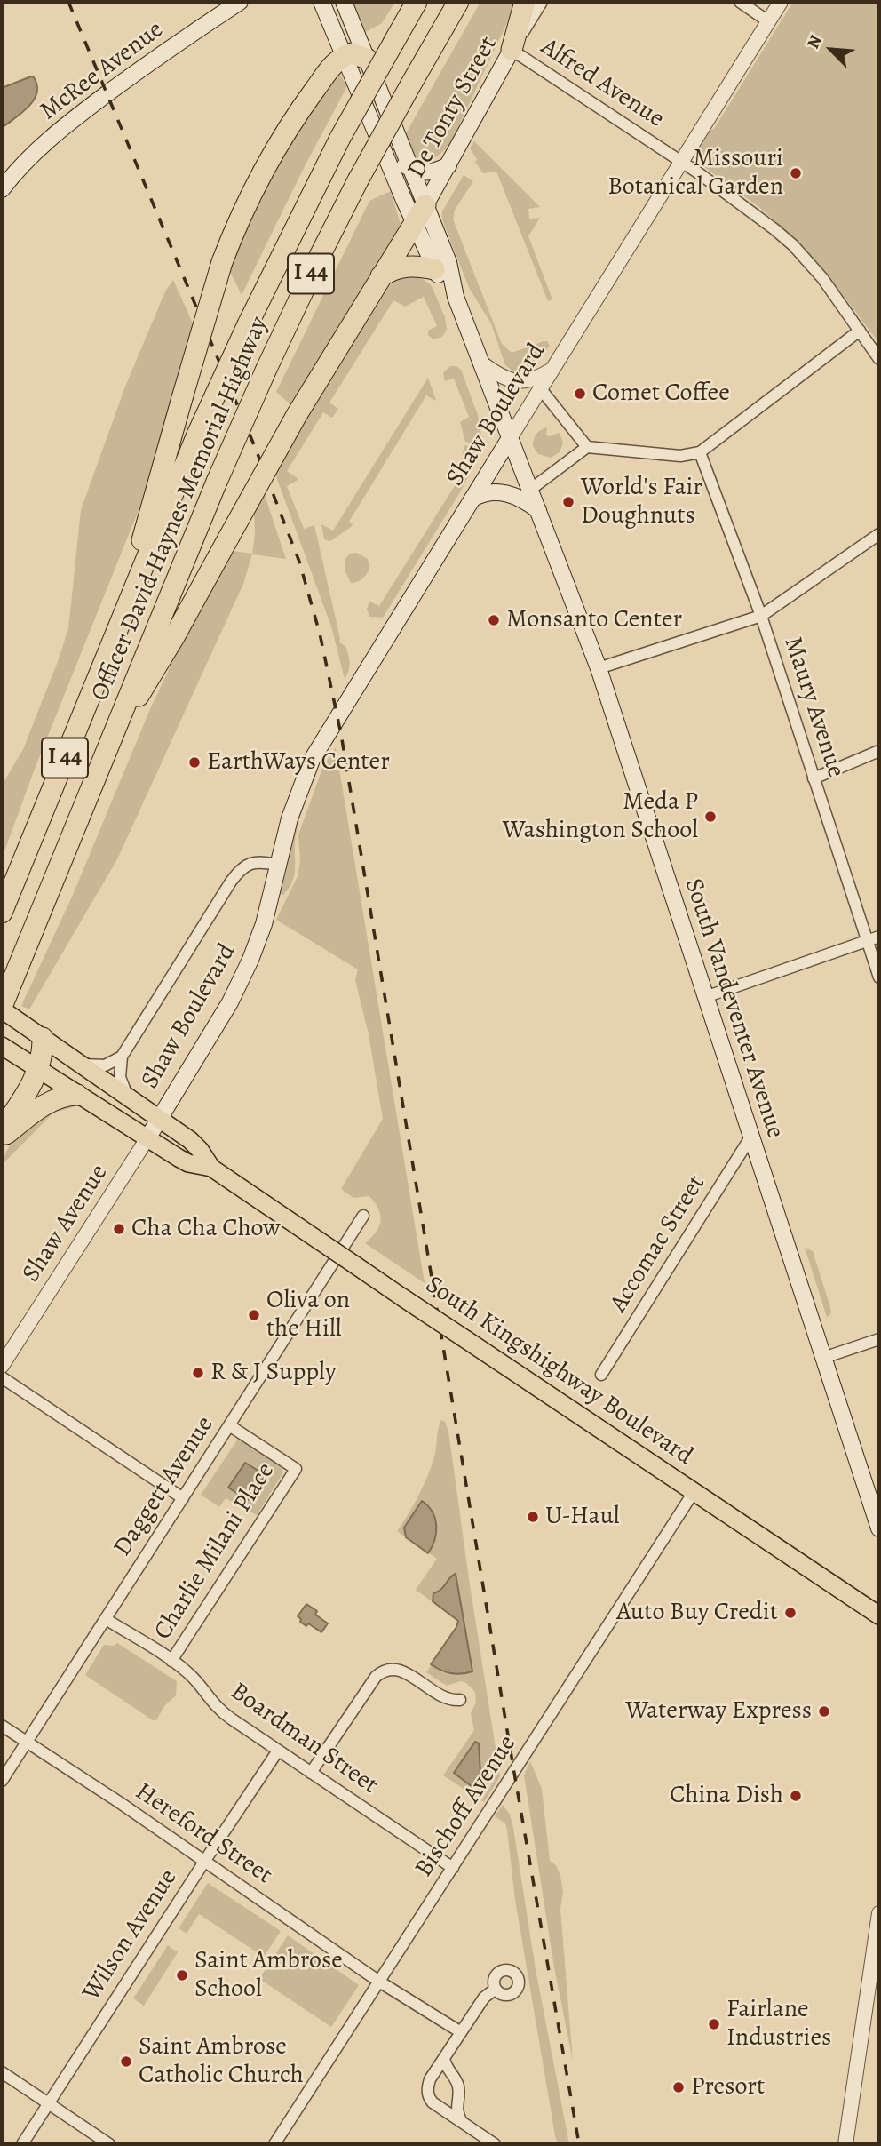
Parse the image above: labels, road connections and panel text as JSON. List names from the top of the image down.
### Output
{
  "streets": {
    "highway": ["I 44", "Officer David Haynes Memorial Highway"],
    "main road": [
      "McRee Avenue",
      "De Tonty Street",
      "Shaw Boulevard",
      "South Vandeventer Avenue",
      "South Kingshighway Boulevard"
    ],
    "street": [
      "Alfred Avenue",
      "Maury Avenue",
      "Shaw Avenue",
      "Accomac Street",
      "Daggett Avenue",
      "Charlie Milani Place",
      "Boardman Street",
      "Bischoff Avenue",
      "Hereford Street",
      "Wilson Avenue"
    ]
  },
  "crossings": [
    ["Alfred Avenue", "De Tonty Street"],
    ["Alfred Avenue", "Shaw Boulevard"],
    ["De Tonty Street", "South Vandeventer Avenue"],
    ["Shaw Boulevard", "South Vandeventer Avenue"],
    ["Shaw Boulevard", "Shaw Avenue"],
    ["Shaw Boulevard", "South Kingshighway Boulevard"],
    ["Officer David Haynes Memorial Highway", "South Kingshighway Boulevard"],
    ["South Vandeventer Avenue", "Accomac Street"],
    ["Shaw Avenue", "South Kingshighway Boulevard"],
    ["South Kingshighway Boulevard", "Bischoff Avenue"],
    ["Daggett Avenue", "Charlie Milani Place"],
    ["Daggett Avenue", "Boardman Street"],
    ["Daggett Avenue", "Hereford Street"],
    ["Charlie Milani Place", "Boardman Street"],
    ["Boardman Street", "Bischoff Avenue"],
    ["Boardman Street", "Wilson Avenue"],
    ["Bischoff Avenue", "Hereford Street"],
    ["Hereford Street", "Wilson Avenue"]
  ],
  "places": [
    "Missouri Botanical Garden",
    "Comet Coffee",
    "World's Fair Doughnuts",
    "Monsanto Center",
    "EarthWays Center",
    "Meda P Washington School",
    "Cha Cha Chow",
    "Oliva on the Hill",
    "R & J Supply",
    "U-Haul",
    "Auto Buy Credit",
    "Waterway Express",
    "China Dish",
    "Saint Ambrose School",
    "Fairlane Industries",
    "Saint Ambrose Catholic Church",
    "Presort"
  ],
  "north": "top left"
}
